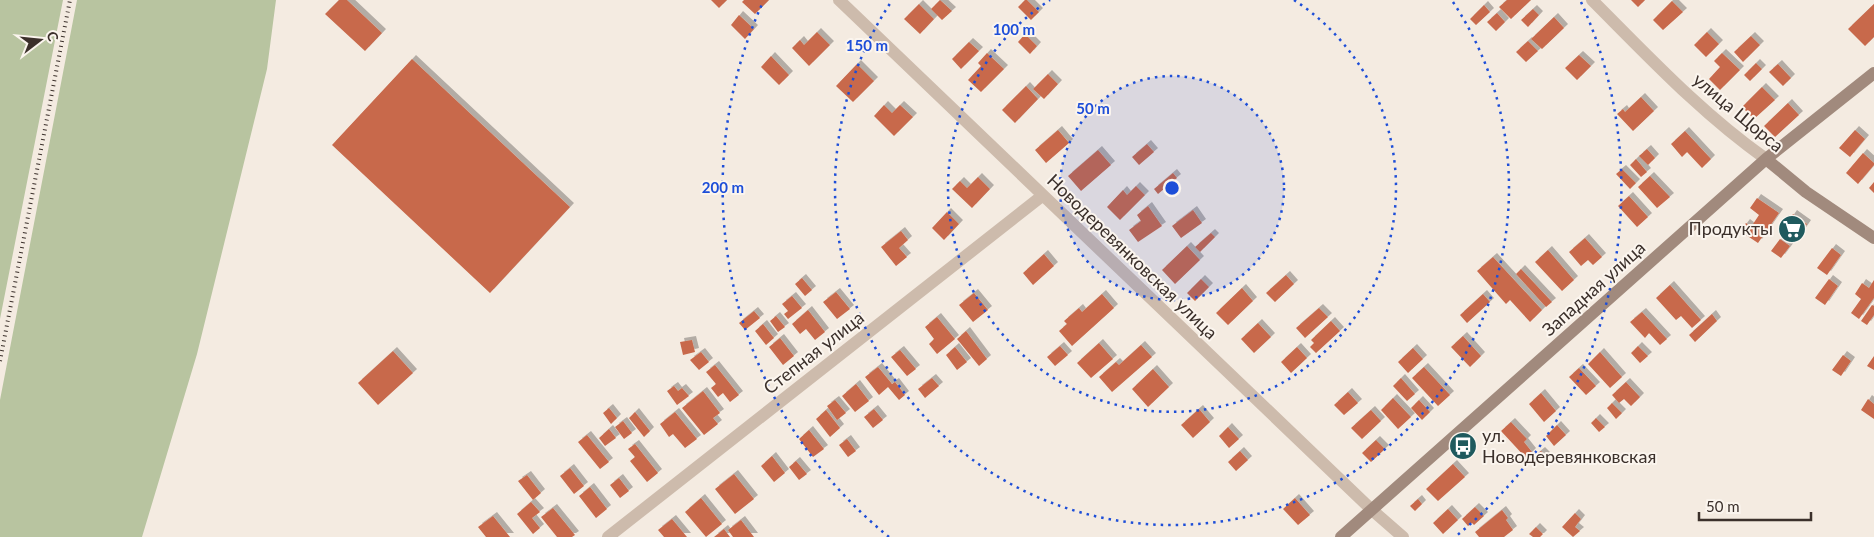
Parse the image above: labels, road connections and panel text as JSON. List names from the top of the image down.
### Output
{
  "streets": {
    "main road": ["улица Щорса", "Западная улица"],
    "street": ["Новодеревянковская улица", "Степная улица"]
  },
  "crossings": [
    ["улица Щорса", "Западная улица"],
    ["Новодеревянковская улица", "Западная улица"],
    ["Новодеревянковская улица", "Степная улица"]
  ],
  "places": {
    "supermarket": ["Продукты"],
    "bus stop": ["ул. Новодеревянковская"]
  },
  "scale_bar": "50 m",
  "north": "right",
  "rings": [
    "100 m",
    "150 m",
    "50 m",
    "200 m"
  ]
}
